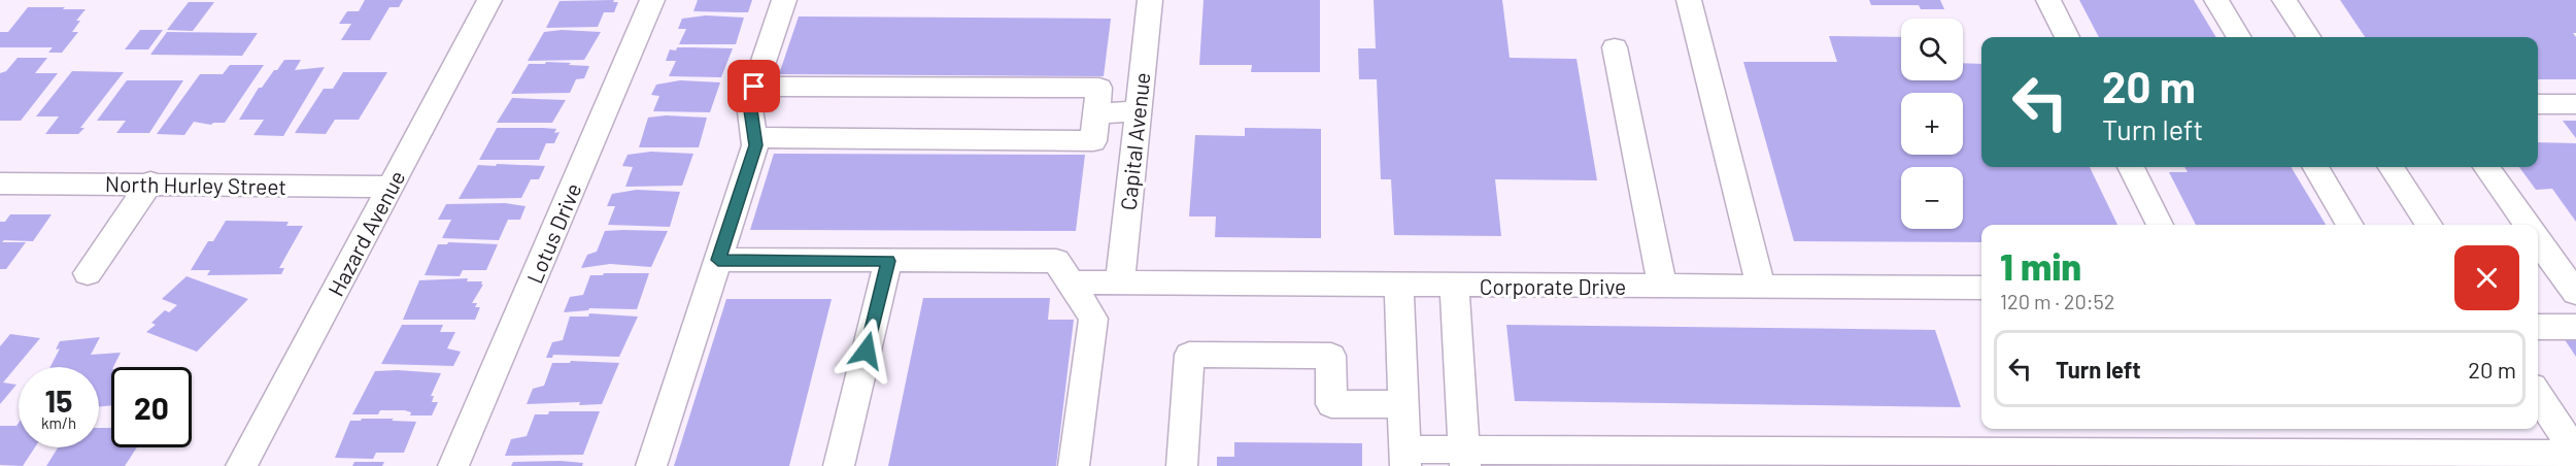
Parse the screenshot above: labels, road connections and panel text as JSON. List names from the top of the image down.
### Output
{
  "streets": {
    "street": [
      "Capital Avenue",
      "North Hurley Street",
      "Hazard Avenue",
      "Lotus Drive",
      "Corporate Drive"
    ]
  },
  "crossings": [
    ["Capital Avenue", "Corporate Drive"],
    ["North Hurley Street", "Hazard Avenue"]
  ],
  "page": {
    "map_buttons": ["+", "−"],
    "turn": ["20 m", "Turn left"],
    "heading": ["1 min", "120 m · 20:52"],
    "list": [
      {
        "name": "Turn left",
        "value": "20 m"
      }
    ],
    "speed": "15 km/h",
    "limit": "20"
  }
}
